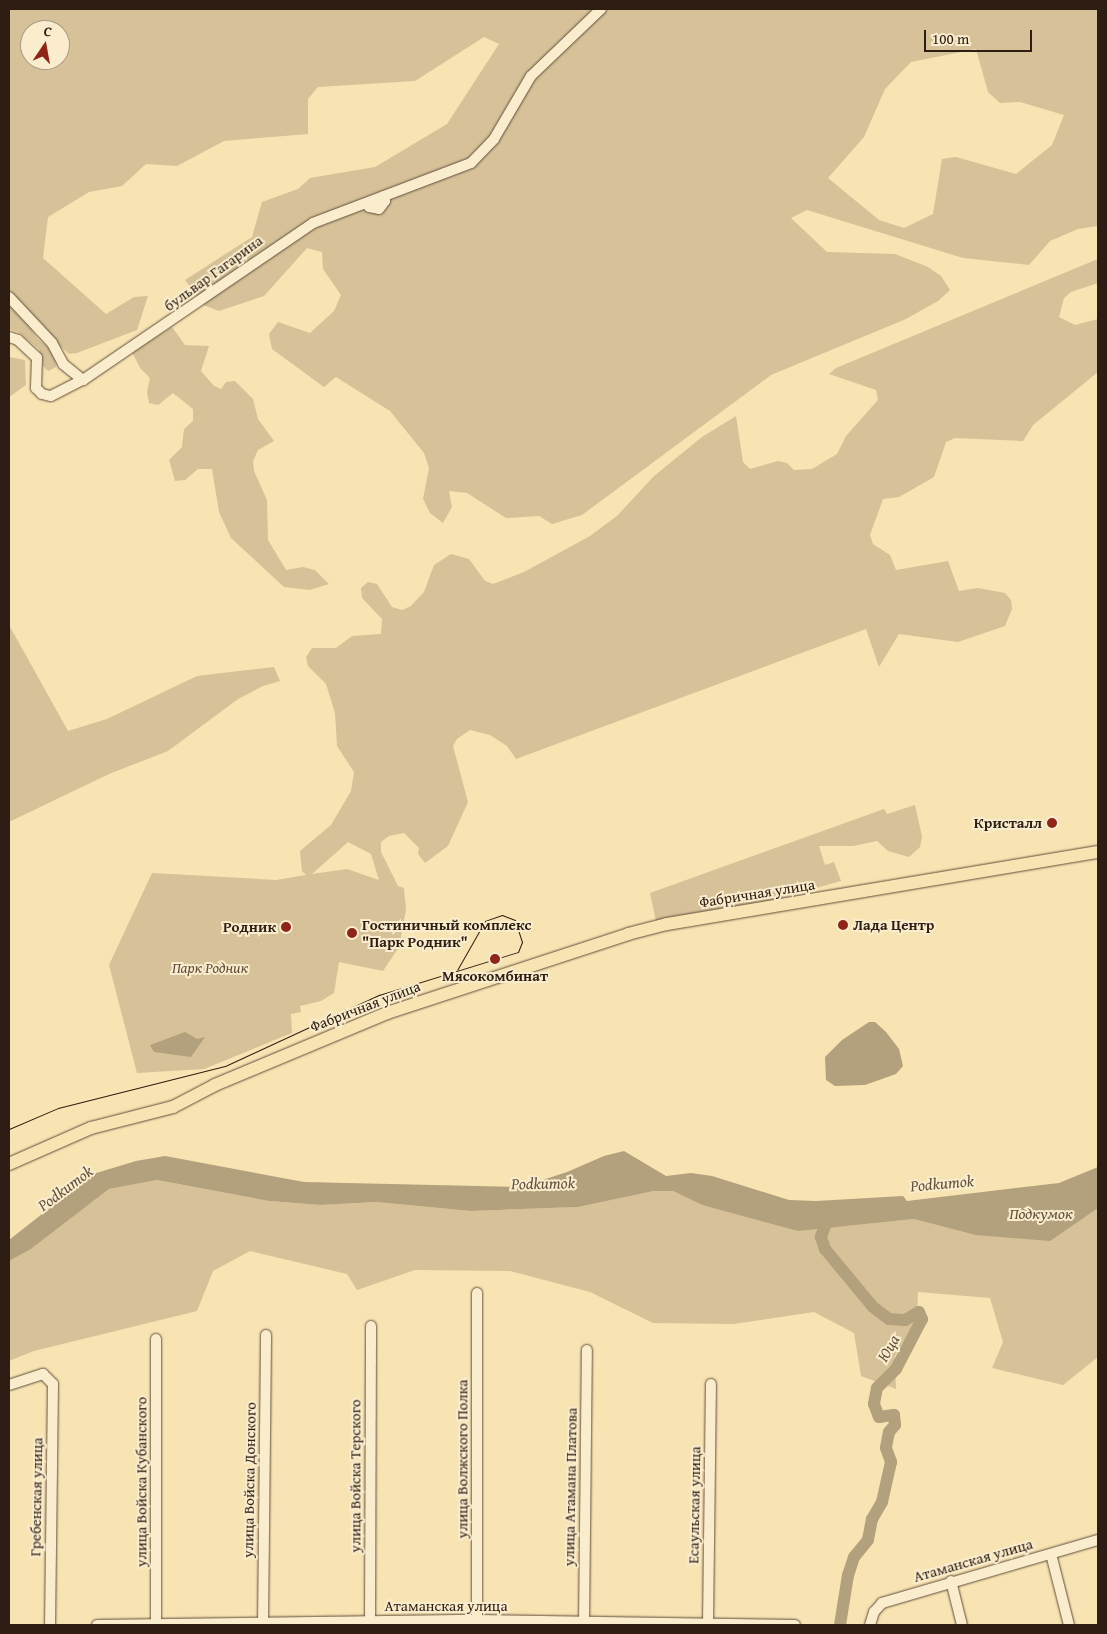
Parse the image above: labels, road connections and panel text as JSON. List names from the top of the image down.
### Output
{
  "streets": {
    "main road": ["Фабричная улица"],
    "street": [
      "бульвар Гагарина",
      "улица Волжского Полка",
      "улица Войска Терского",
      "улица Войска Донского",
      "улица Войска Кубанского",
      "улица Атамана Платова",
      "Гребенская улица",
      "Есаульская улица",
      "Атаманская улица"
    ]
  },
  "crossings": [
    ["улица Волжского Полка", "Атаманская улица"],
    ["улица Войска Терского", "Атаманская улица"],
    ["улица Войска Донского", "Атаманская улица"],
    ["улица Войска Кубанского", "Атаманская улица"],
    ["улица Атамана Платова", "Атаманская улица"],
    ["Есаульская улица", "Атаманская улица"]
  ],
  "water": ["Podkumok", "Подкумок", "Юца"],
  "parks": ["Парк Родник"],
  "places": [
    "Кристалл",
    "Лада Центр",
    "Родник",
    "Гостиничный комплекс \"Парк Родник\"",
    "Мясокомбинат"
  ],
  "scale_bar": "100 m",
  "north": "top"
}
